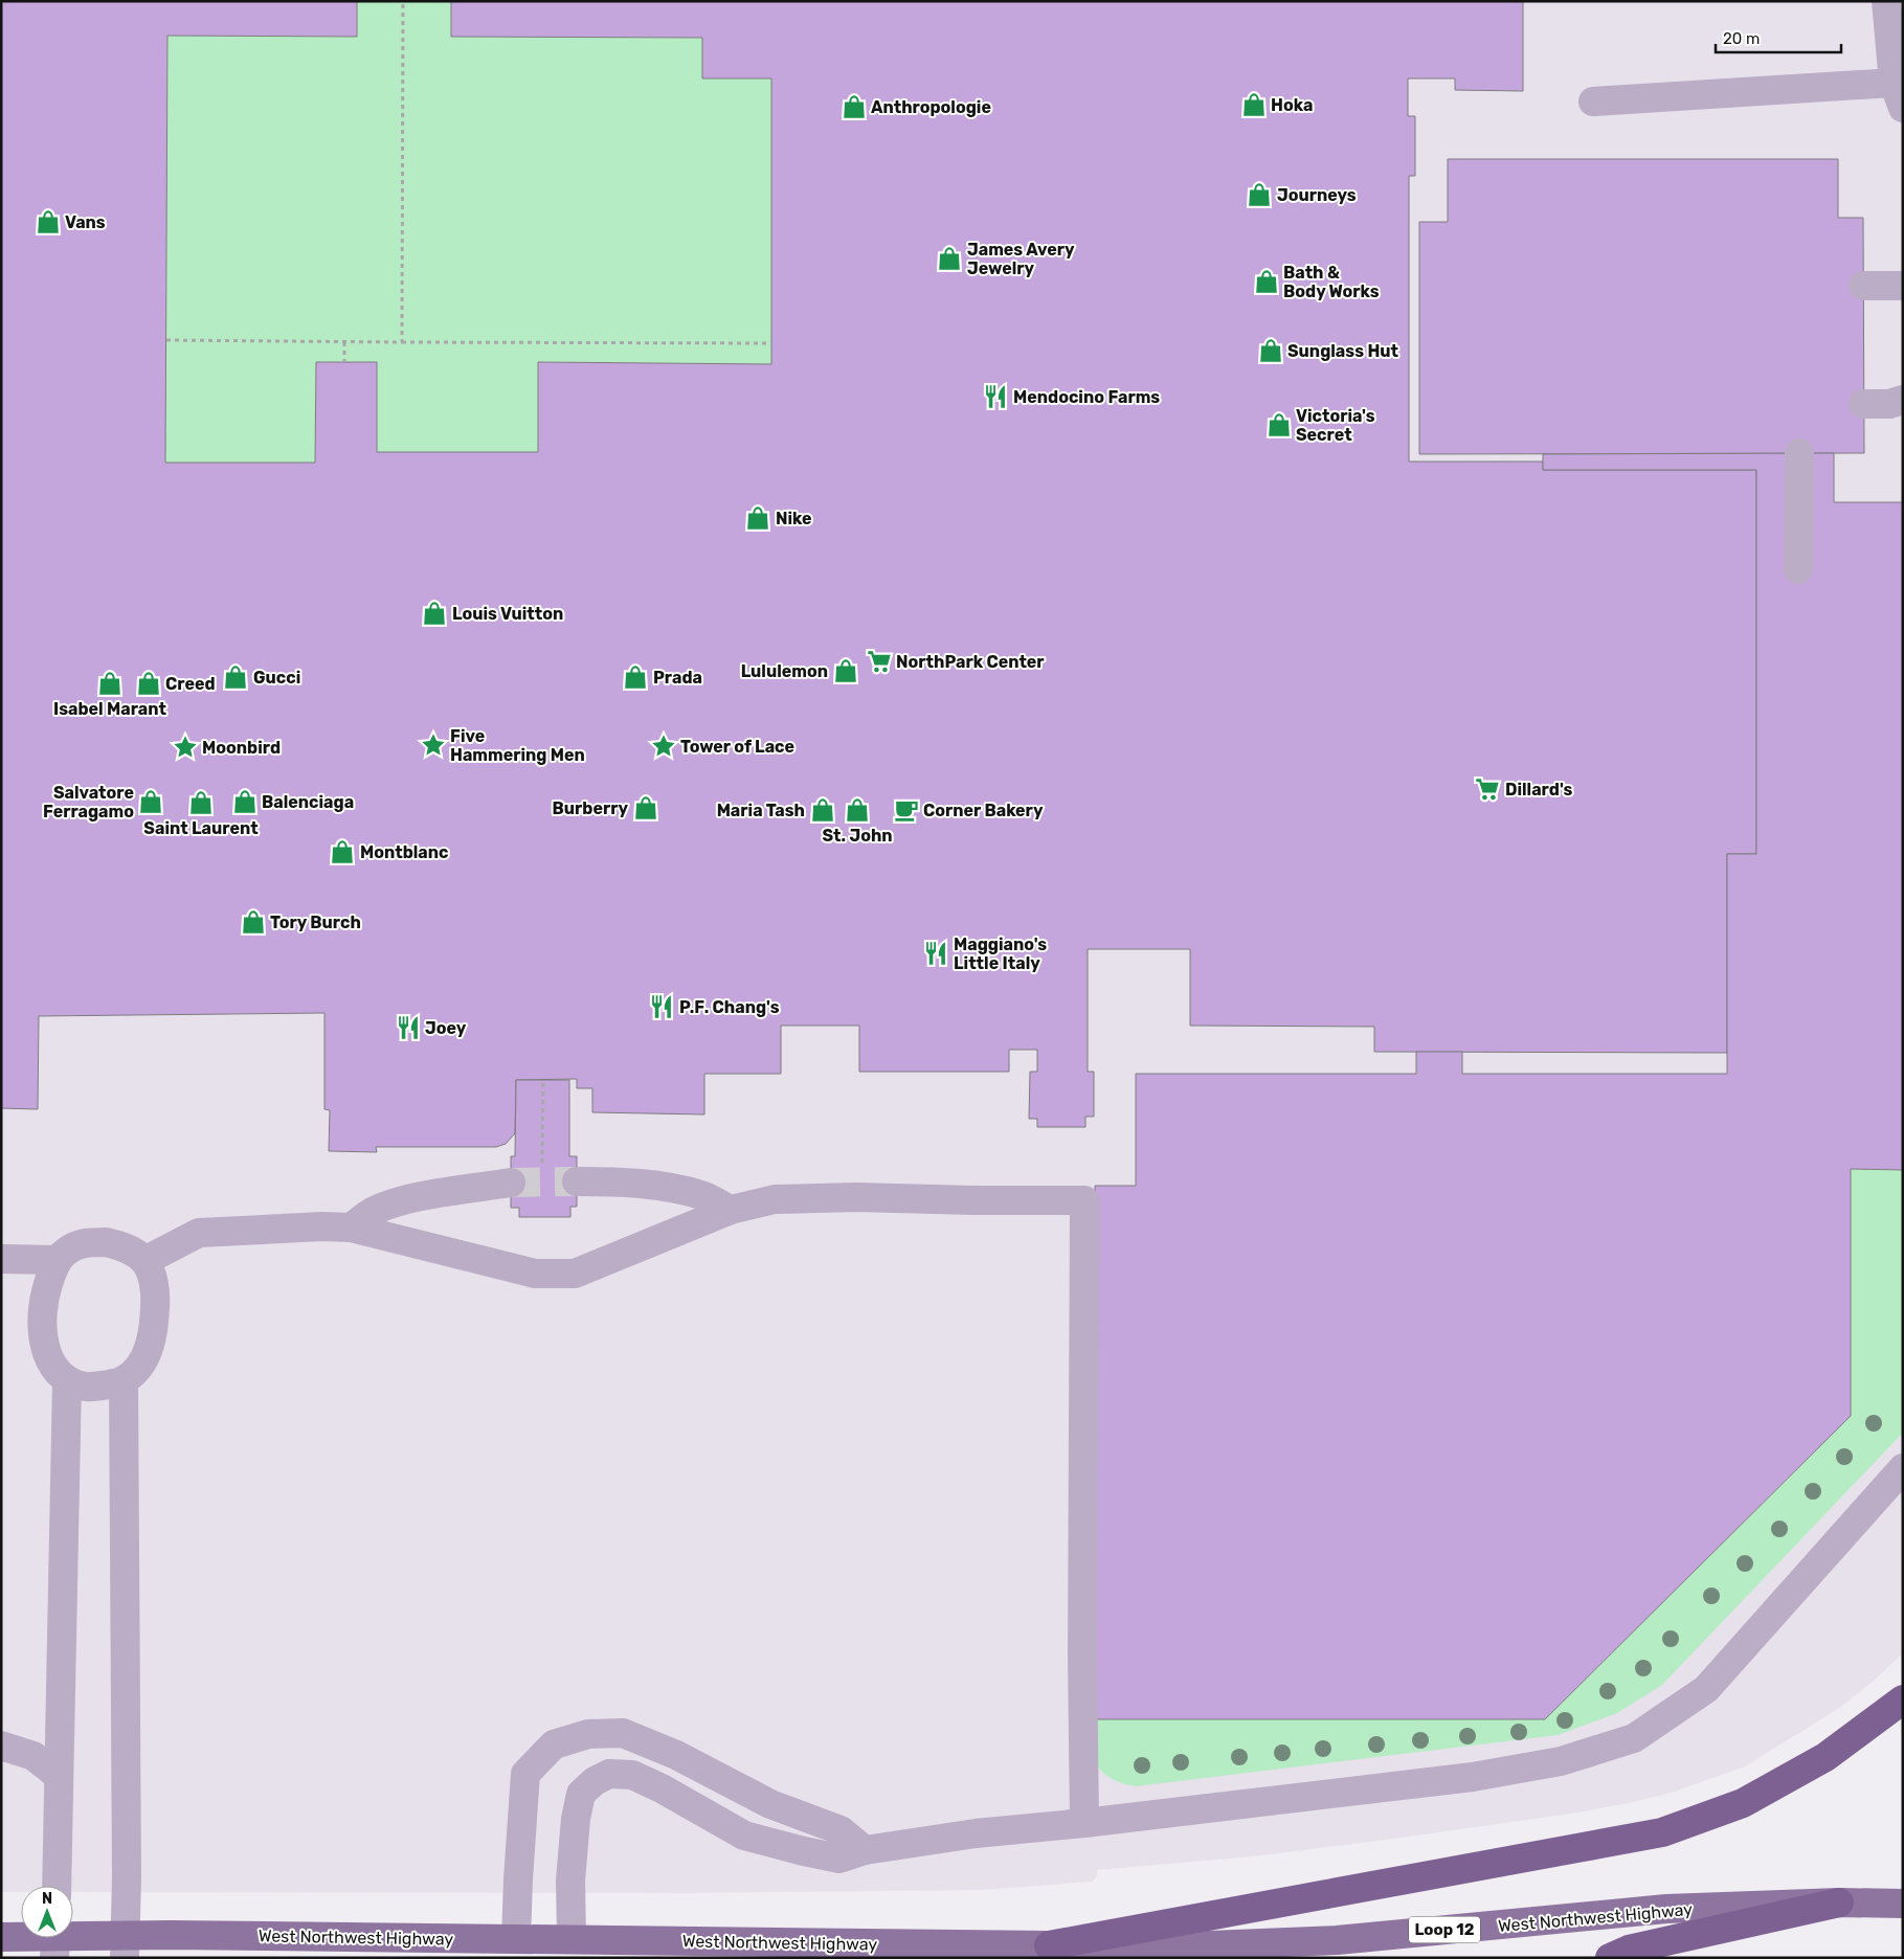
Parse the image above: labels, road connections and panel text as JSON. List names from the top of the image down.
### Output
{
  "streets": {
    "main road": ["West Northwest Highway", "Loop 12"]
  },
  "places": {
    "shop": [
      "Hoka",
      "Anthropologie",
      "Journeys",
      "Vans",
      "James Avery Jewelry",
      "Bath & Body Works",
      "Sunglass Hut",
      "Victoria's Secret",
      "Nike",
      "Louis Vuitton",
      "Lululemon",
      "Gucci",
      "Prada",
      "Isabel Marant",
      "Creed",
      "Salvatore Ferragamo",
      "Balenciaga",
      "Saint Laurent",
      "Burberry",
      "Maria Tash",
      "St. John",
      "Montblanc",
      "Tory Burch"
    ],
    "restaurant": [
      "Mendocino Farms",
      "Maggiano's Little Italy",
      "P.F. Chang's",
      "Joey"
    ],
    "supermarket": ["NorthPark Center", "Dillard's"],
    "place": ["Five Hammering Men", "Tower of Lace", "Moonbird"],
    "cafe": ["Corner Bakery"]
  },
  "scale_bar": "20 m",
  "north": "top"
}
